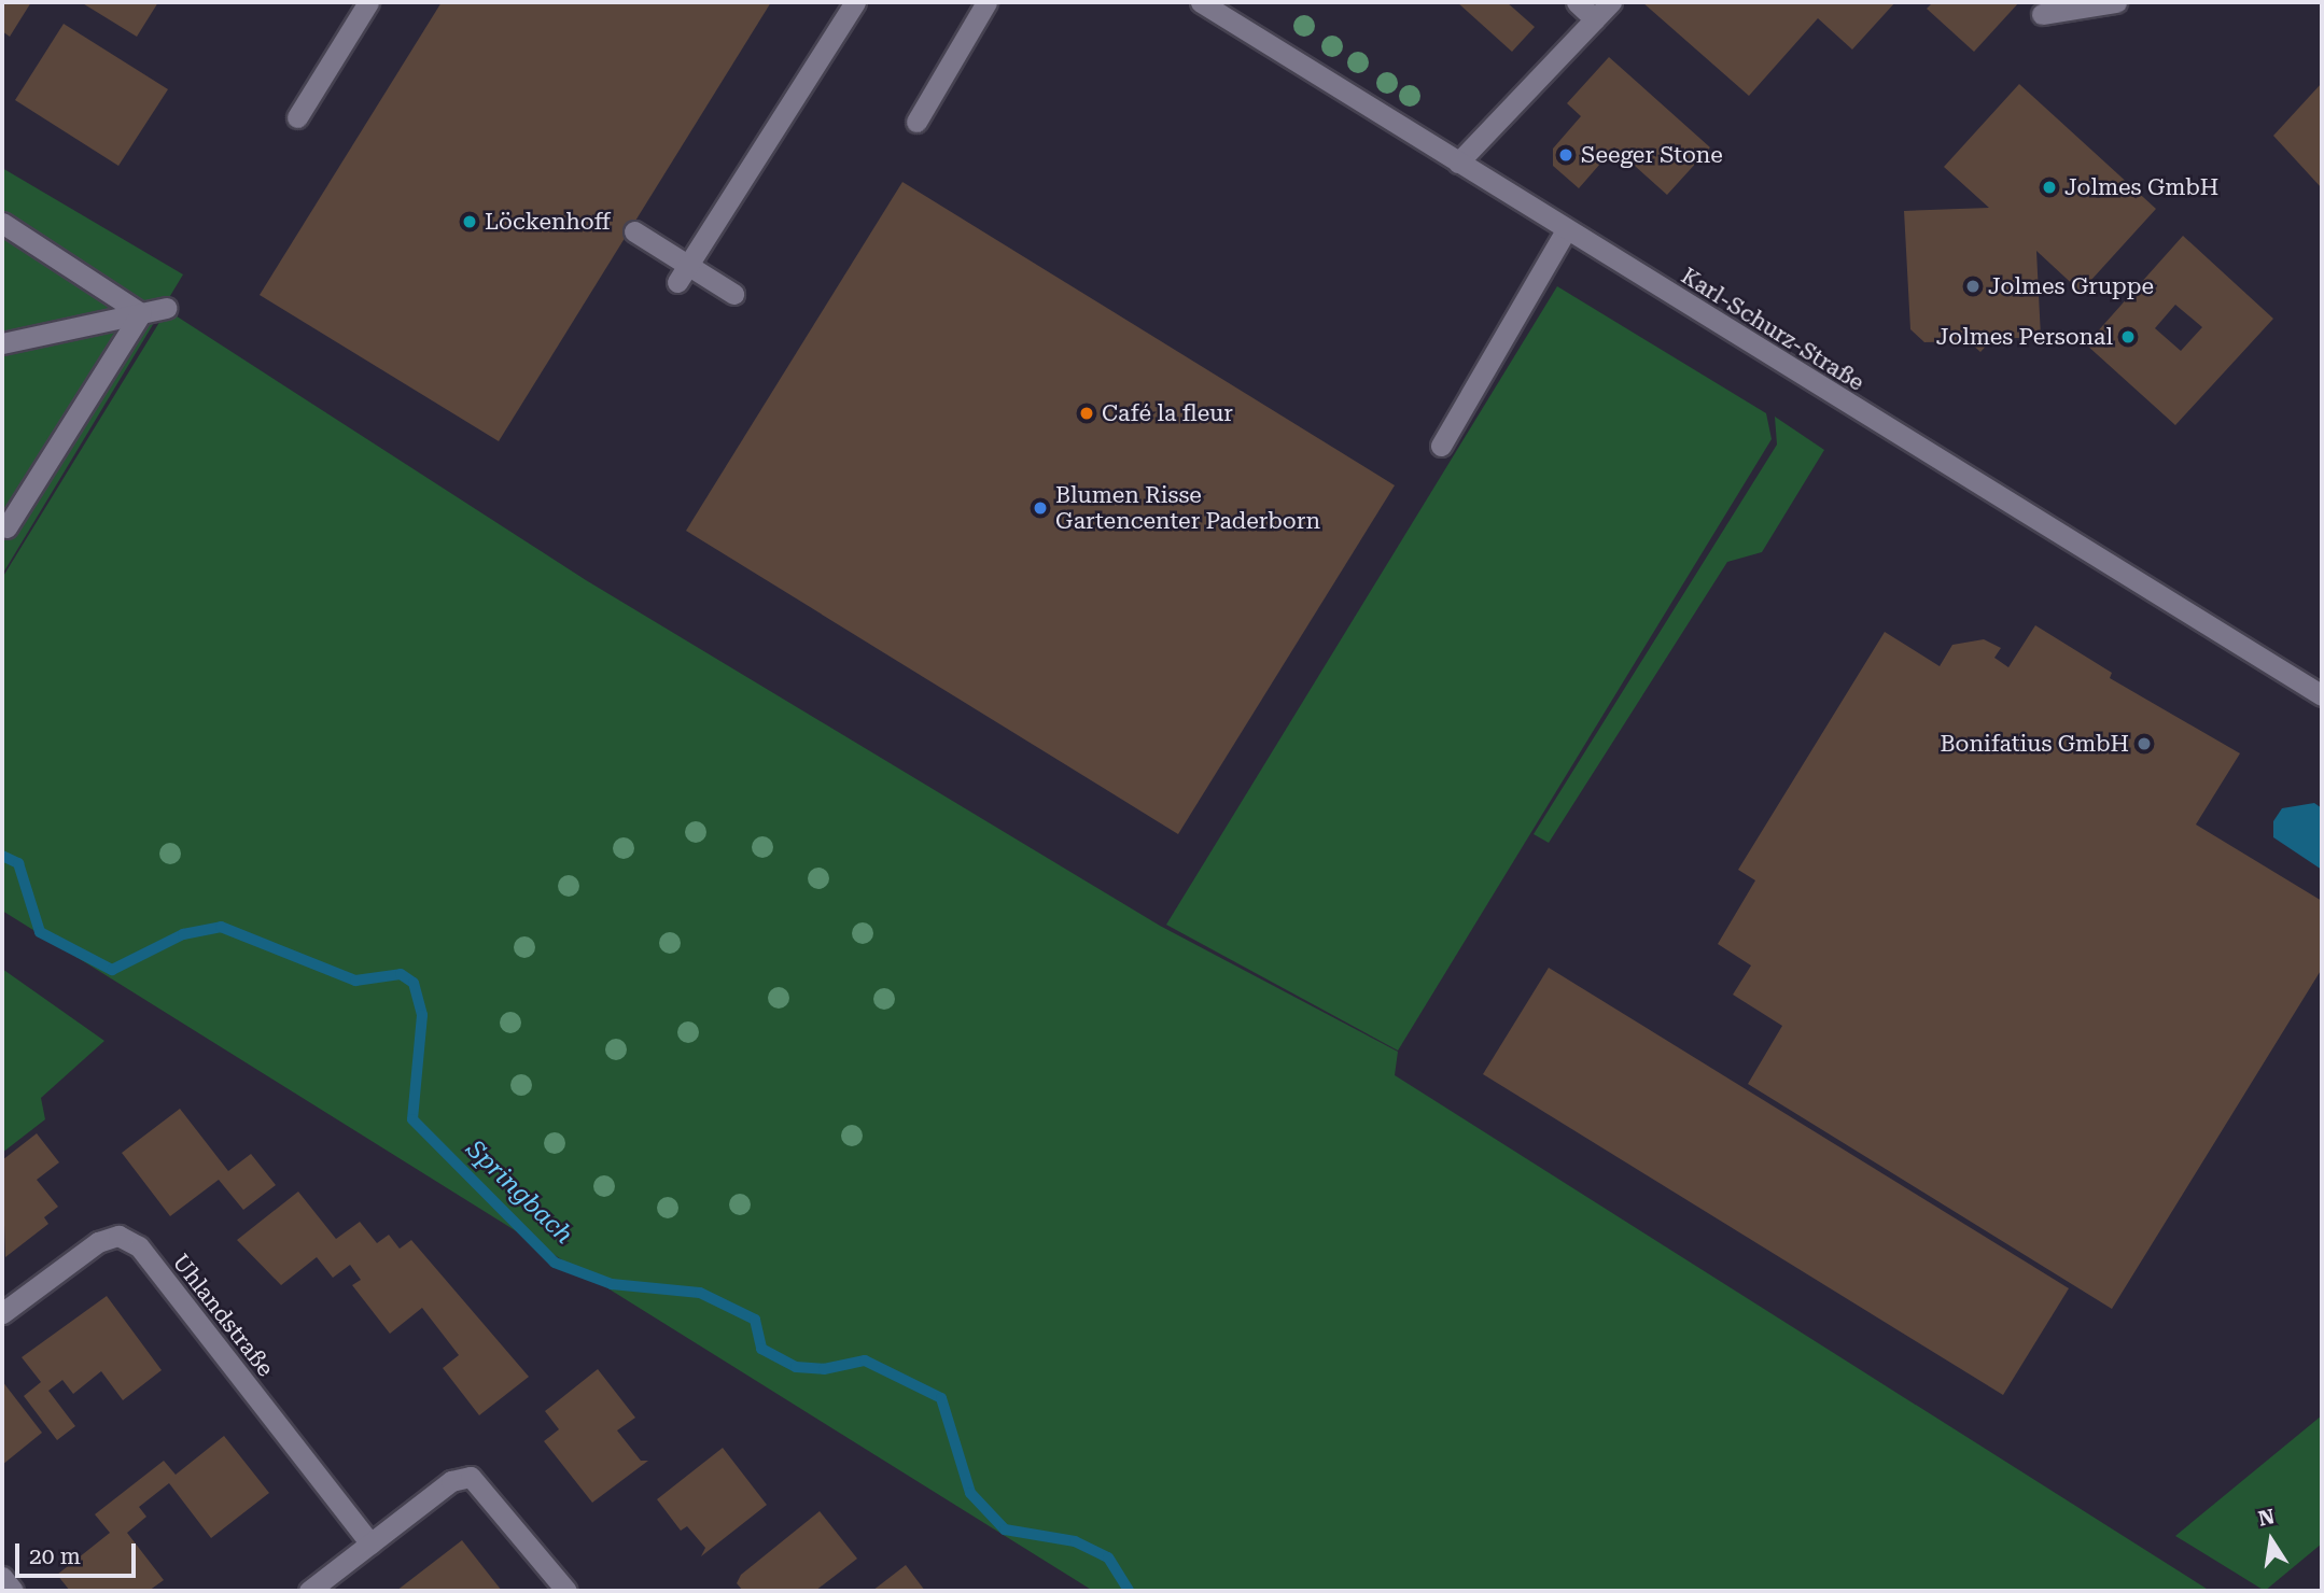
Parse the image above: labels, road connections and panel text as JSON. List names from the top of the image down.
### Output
{
  "streets": {
    "street": ["Karl-Schurz-Straße", "Uhlandstraße"]
  },
  "water": ["Springbach"],
  "places": [
    "Seeger Stone",
    "Jolmes GmbH",
    "Löckenhoff",
    "Jolmes Gruppe",
    "Jolmes Personal",
    "Café la fleur",
    "Blumen Risse Gartencenter Paderborn",
    "Bonifatius GmbH"
  ],
  "scale_bar": "20 m",
  "north": "top"
}
